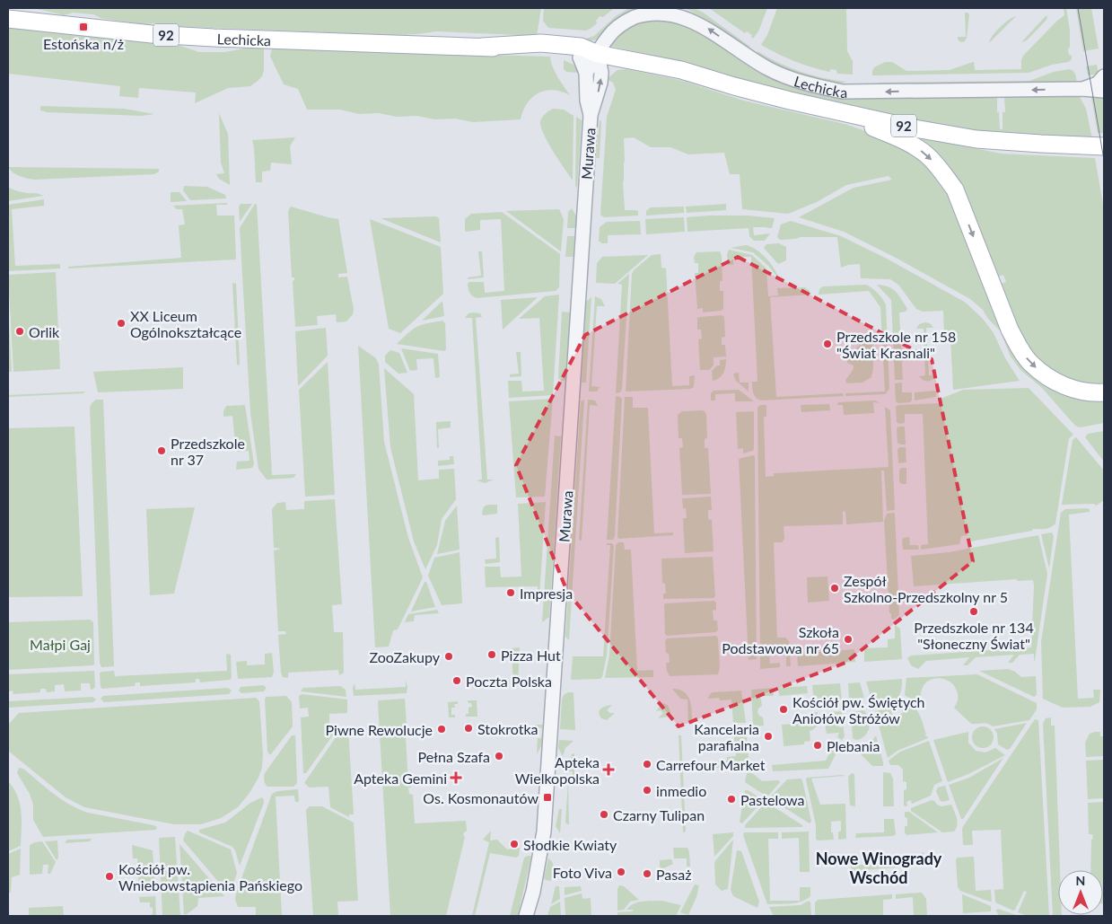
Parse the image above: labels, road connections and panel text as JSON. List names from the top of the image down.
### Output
{
  "streets": {
    "main road": ["92", "Lechicka"],
    "street": ["Murawa"]
  },
  "crossings": [
    ["Lechicka", "Murawa"]
  ],
  "districts": ["Nowe Winogrady Wschód"],
  "parks": ["Małpi Gaj"],
  "places": {
    "transit": ["Estońska n/ż", "Os. Kosmonautów"],
    "other": [
      "XX Liceum Ogólnokształcące",
      "Orlik",
      "Przedszkole nr 158 \"Świat Krasnali\"",
      "Przedszkole nr 37",
      "Zespół Szkolno-Przedszkolny nr 5",
      "Impresja",
      "Przedszkole nr 134 \"Słoneczny Świat\"",
      "Szkoła Podstawowa nr 65",
      "Pizza Hut",
      "ZooZakupy",
      "Poczta Polska",
      "Kościół pw. Świętych Aniołów Stróżów",
      "Stokrotka",
      "Piwne Rewolucje",
      "Kancelaria parafialna",
      "Plebania",
      "Pełna Szafa",
      "Carrefour Market",
      "inmedio",
      "Pastelowa",
      "Czarny Tulipan",
      "Słodkie Kwiaty",
      "Foto Viva",
      "Pasaż",
      "Kościół pw. Wniebowstąpienia Pańskiego"
    ],
    "health": ["Apteka Wielkopolska", "Apteka Gemini"]
  },
  "north": "top"
}
